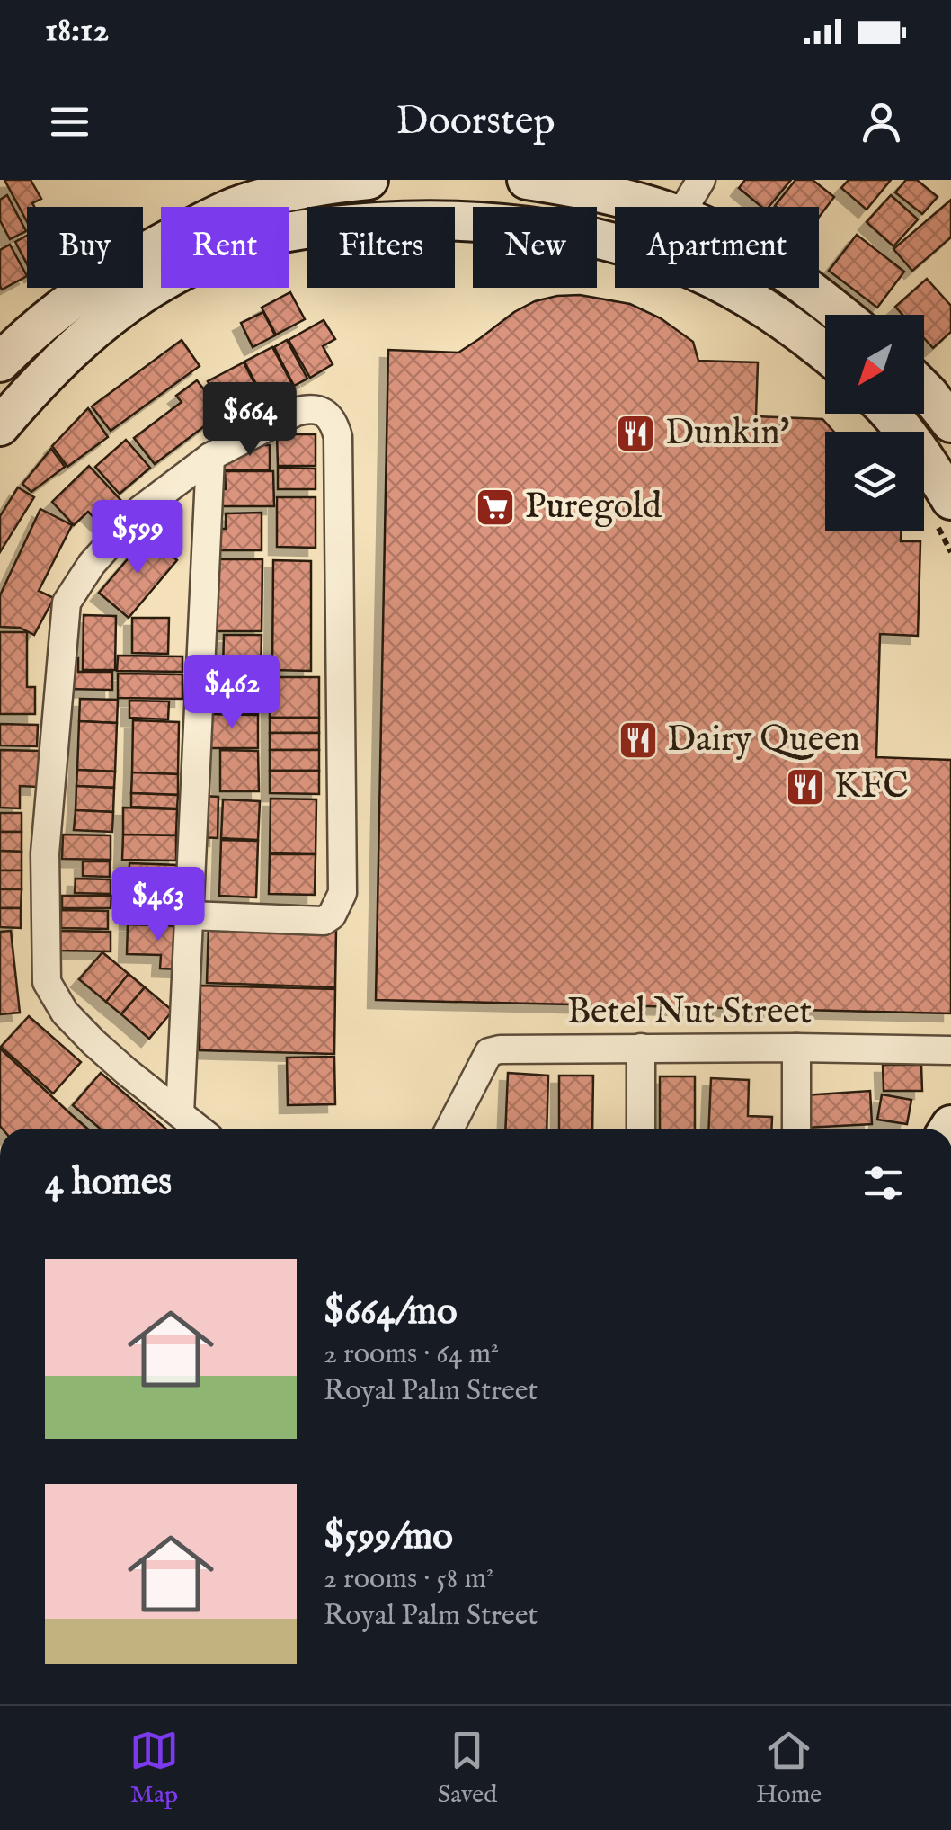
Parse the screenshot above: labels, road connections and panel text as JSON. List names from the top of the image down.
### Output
{
  "streets": {
    "street": ["Betel Nut Street"]
  },
  "places": {
    "restaurant": ["Dunkin'", "Dairy Queen", "KFC"],
    "supermarket": ["Puregold"]
  },
  "north": "bottom left",
  "page": {
    "status": "18:12",
    "header": "Doorstep",
    "chip": [
      "Buy",
      "Rent",
      "Filters",
      "New",
      "Apartment"
    ],
    "price": [
      "$664",
      "$599",
      "$462",
      "$463"
    ],
    "heading": "4 homes",
    "list": [
      {
        "name": "$664/mo",
        "note": "2 rooms · 64 m² · Royal Palm Street"
      },
      {
        "name": "$599/mo",
        "note": "2 rooms · 58 m² · Royal Palm Street"
      }
    ],
    "tabs": ["Map", "Saved", "Home"]
  }
}
